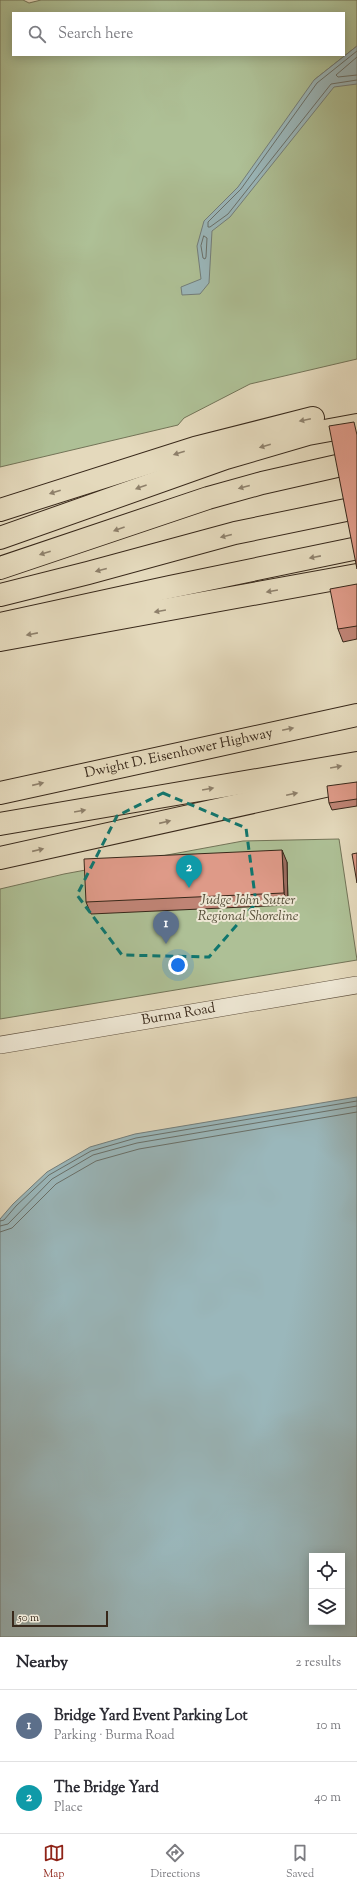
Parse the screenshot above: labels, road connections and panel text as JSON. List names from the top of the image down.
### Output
{
  "streets": {
    "highway": ["Dwight D. Eisenhower Highway"],
    "street": ["Burma Road"]
  },
  "parks": ["Judge John Sutter Regional Shoreline"],
  "scale_bar": "50 m",
  "page": {
    "search": "Search here",
    "pins": ["2", "1"],
    "scale": "50 m",
    "heading": ["Nearby", "2 results"],
    "list": [
      {
        "mark": "1",
        "name": "Bridge Yard Event Parking Lot",
        "note": "Parking · Burma Road",
        "value": "10 m"
      },
      {
        "mark": "2",
        "name": "The Bridge Yard",
        "note": "Place",
        "value": "40 m"
      }
    ],
    "nav": ["Map", "Directions", "Saved"]
  }
}
